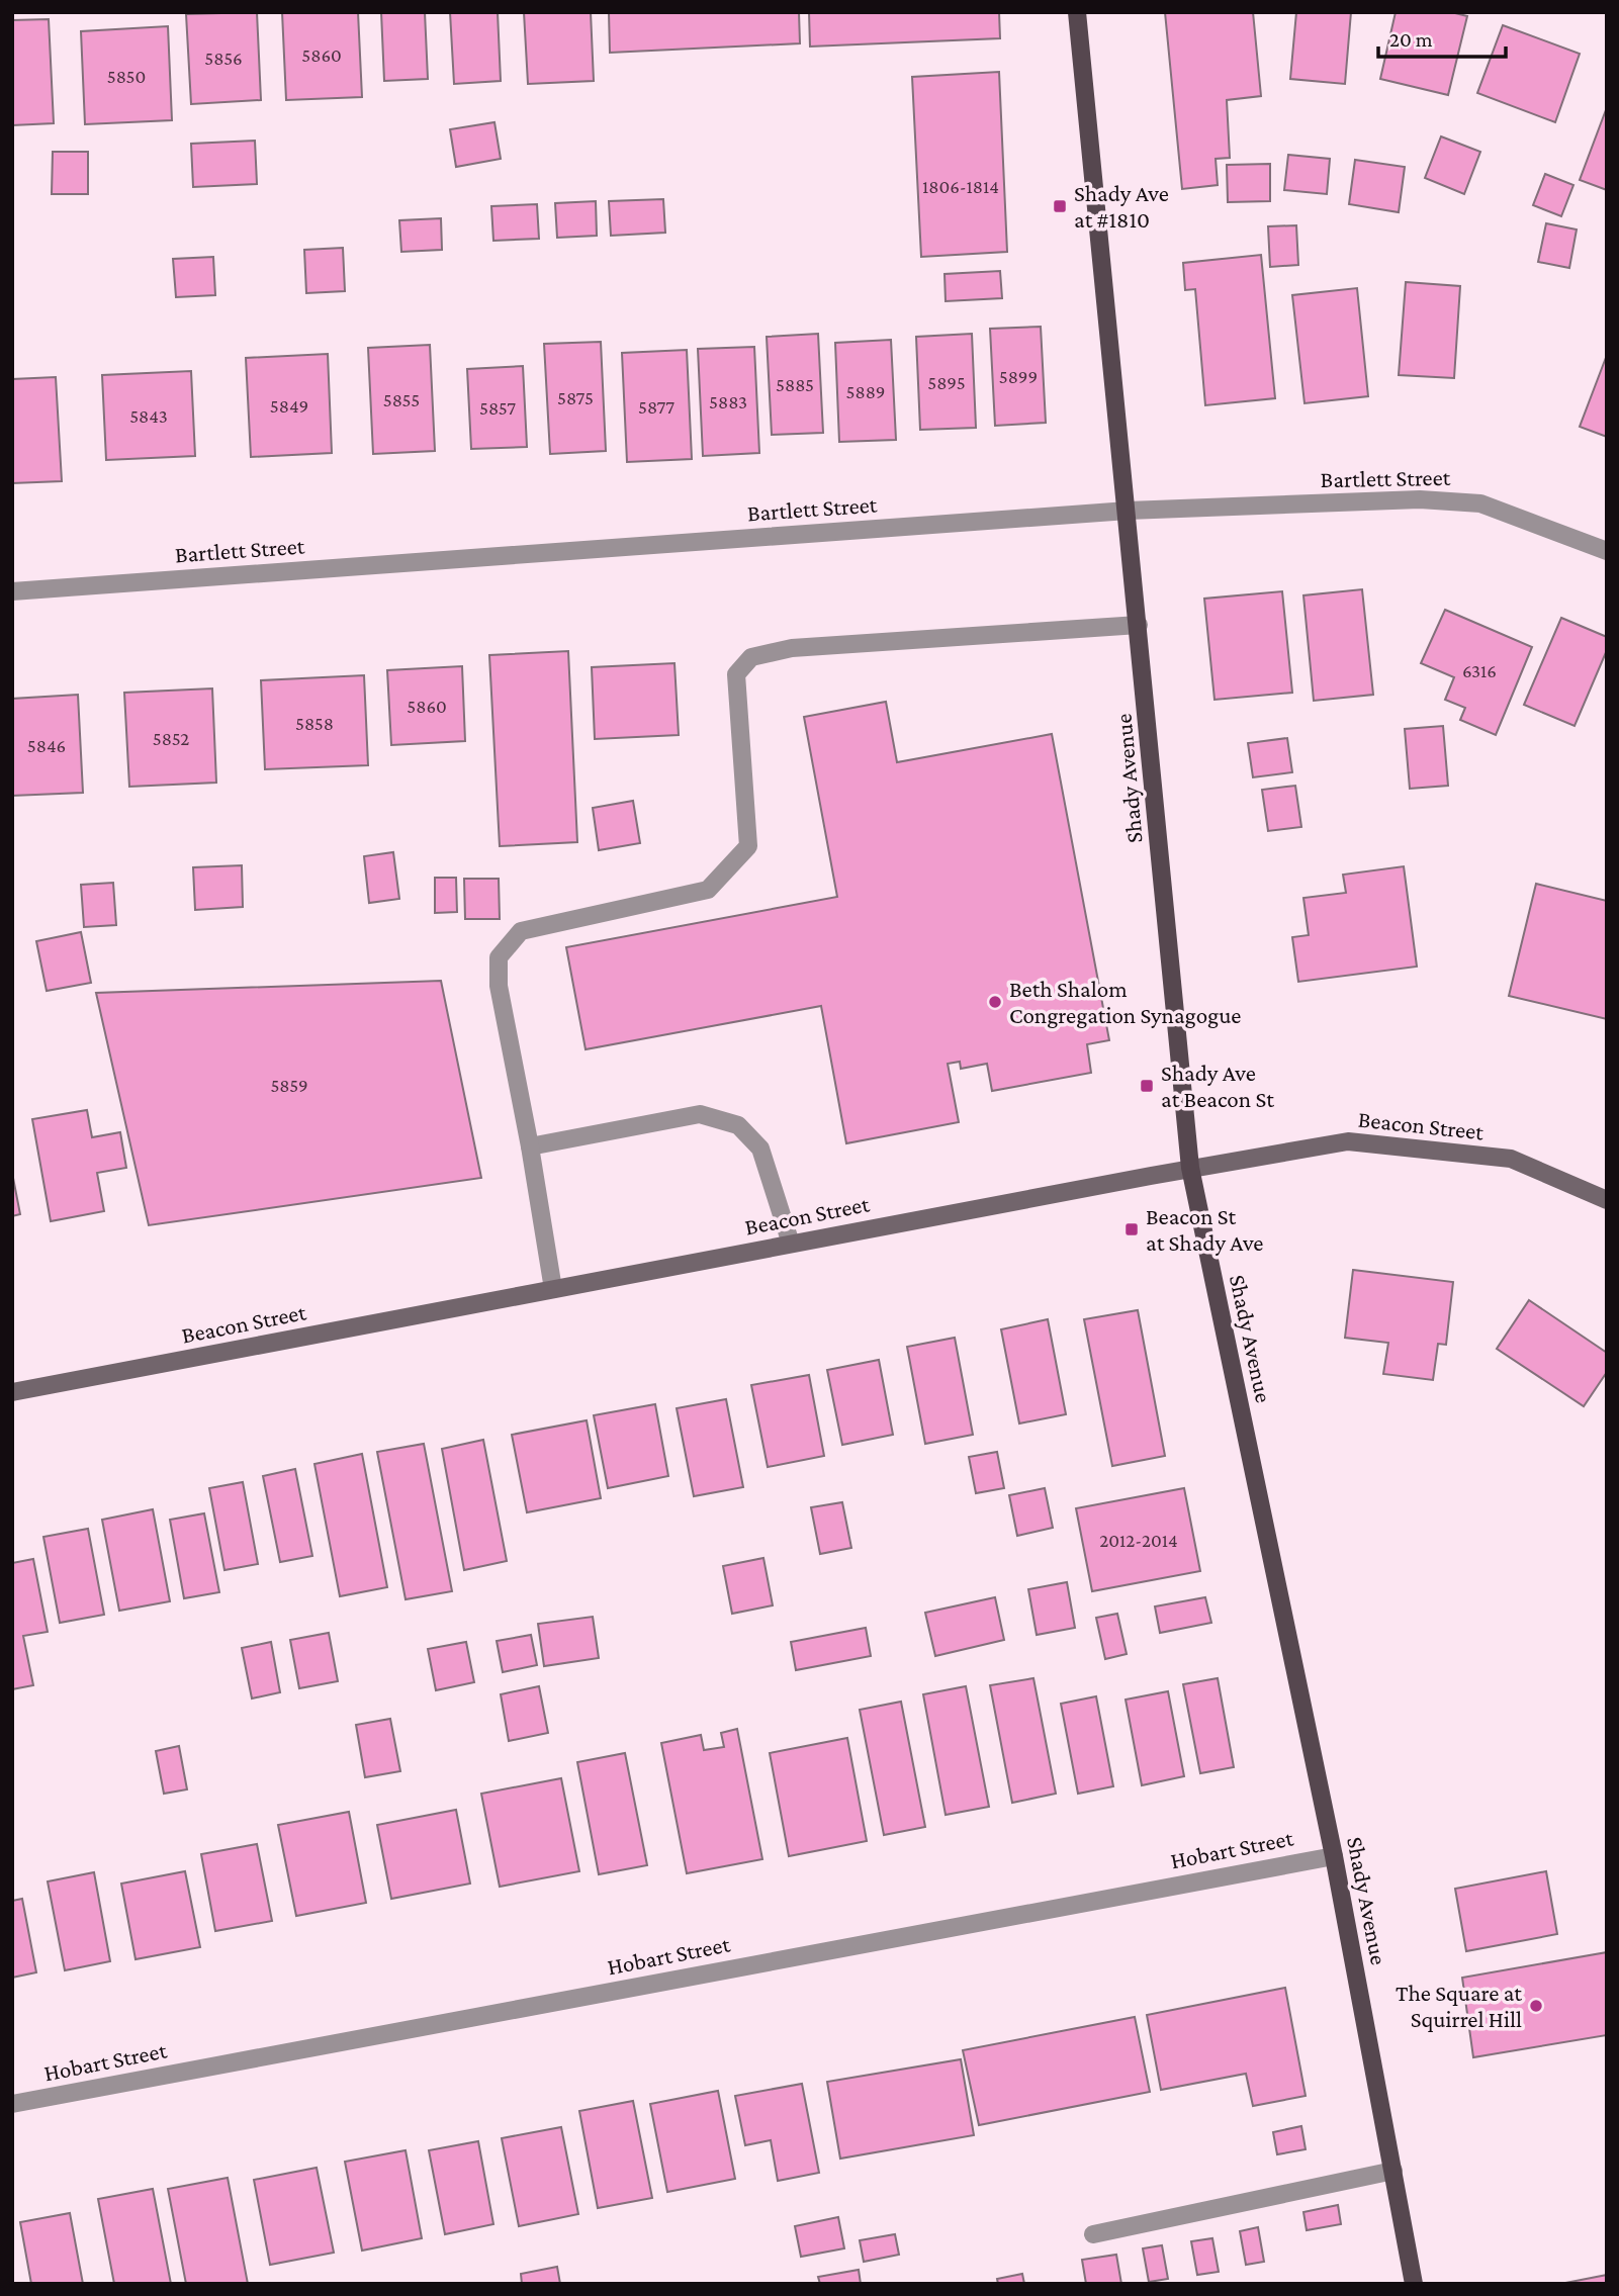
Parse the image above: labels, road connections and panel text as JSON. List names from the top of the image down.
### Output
{
  "streets": {
    "main road": ["Shady Avenue", "Beacon Street"],
    "street": ["Bartlett Street", "Hobart Street"]
  },
  "crossings": [
    ["Bartlett Street", "Shady Avenue"],
    ["Shady Avenue", "Beacon Street"],
    ["Shady Avenue", "Hobart Street"]
  ],
  "places": {
    "transit": ["Shady Ave at #1810", "Shady Ave at Beacon St", "Beacon St at Shady Ave"],
    "other": ["Beth Shalom Congregation Synagogue", "The Square at Squirrel Hill"]
  },
  "house_numbers": [
    "5860",
    "5856",
    "5850",
    "1806-1814",
    "5899",
    "5895",
    "5885",
    "5889",
    "5875",
    "5855",
    "5883",
    "5849",
    "5877",
    "5857",
    "5843",
    "6316",
    "5860",
    "5858",
    "5852",
    "5846",
    "5859",
    "2012-2014"
  ],
  "scale_bar": "20 m"
}
